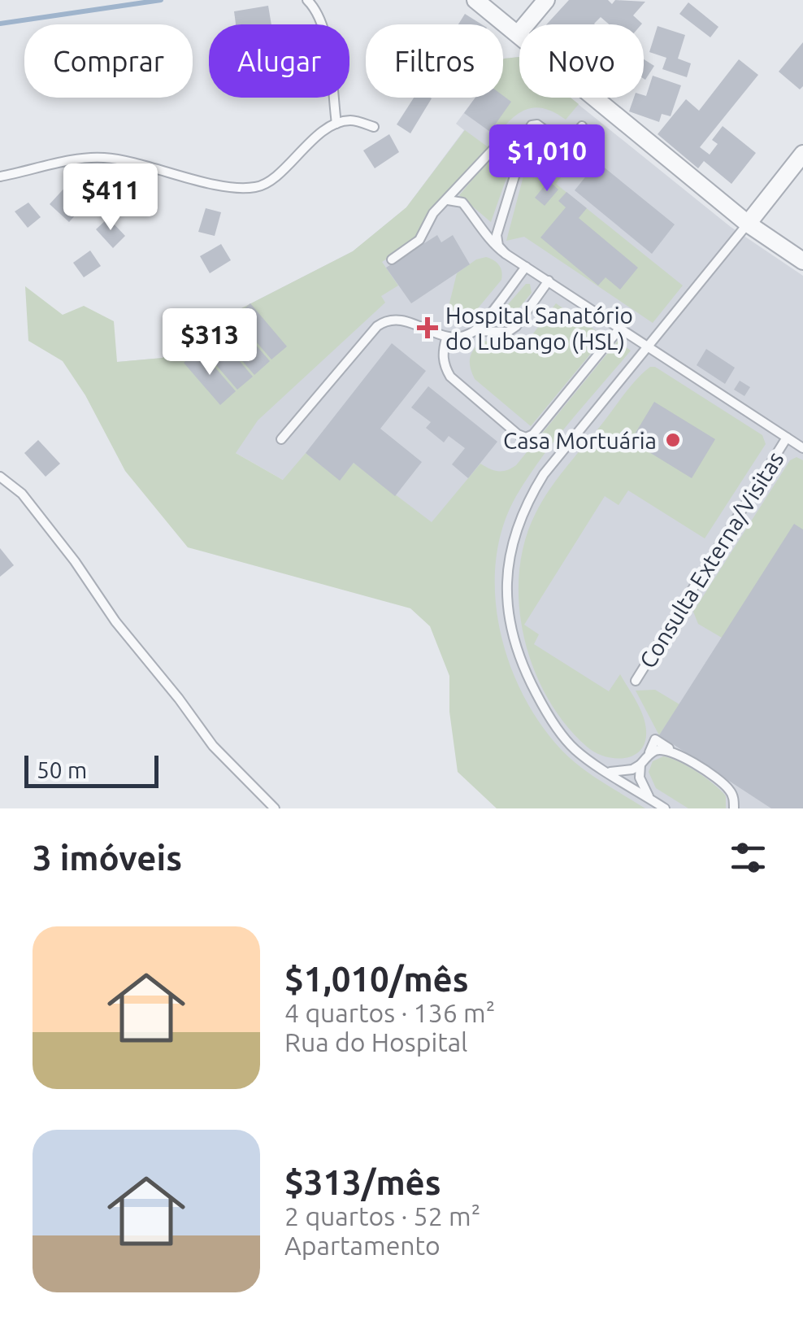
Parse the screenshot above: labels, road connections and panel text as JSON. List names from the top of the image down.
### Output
{
  "streets": {
    "lane": ["Consulta Externa/Visitas"]
  },
  "places": {
    "health": ["Hospital Sanatório do Lubango (HSL)"],
    "other": ["Casa Mortuária"]
  },
  "scale_bar": "50 m",
  "page": {
    "chip": [
      "Comprar",
      "Alugar",
      "Filtros",
      "Novo"
    ],
    "price": ["$1,010", "$411", "$313"],
    "scale": "50 m",
    "heading": "3 imóveis",
    "list": [
      {
        "name": "$1,010/mês",
        "note": "4 quartos · 136 m² · Rua do Hospital"
      },
      {
        "name": "$313/mês",
        "note": "2 quartos · 52 m² · Apartamento"
      }
    ]
  }
}
